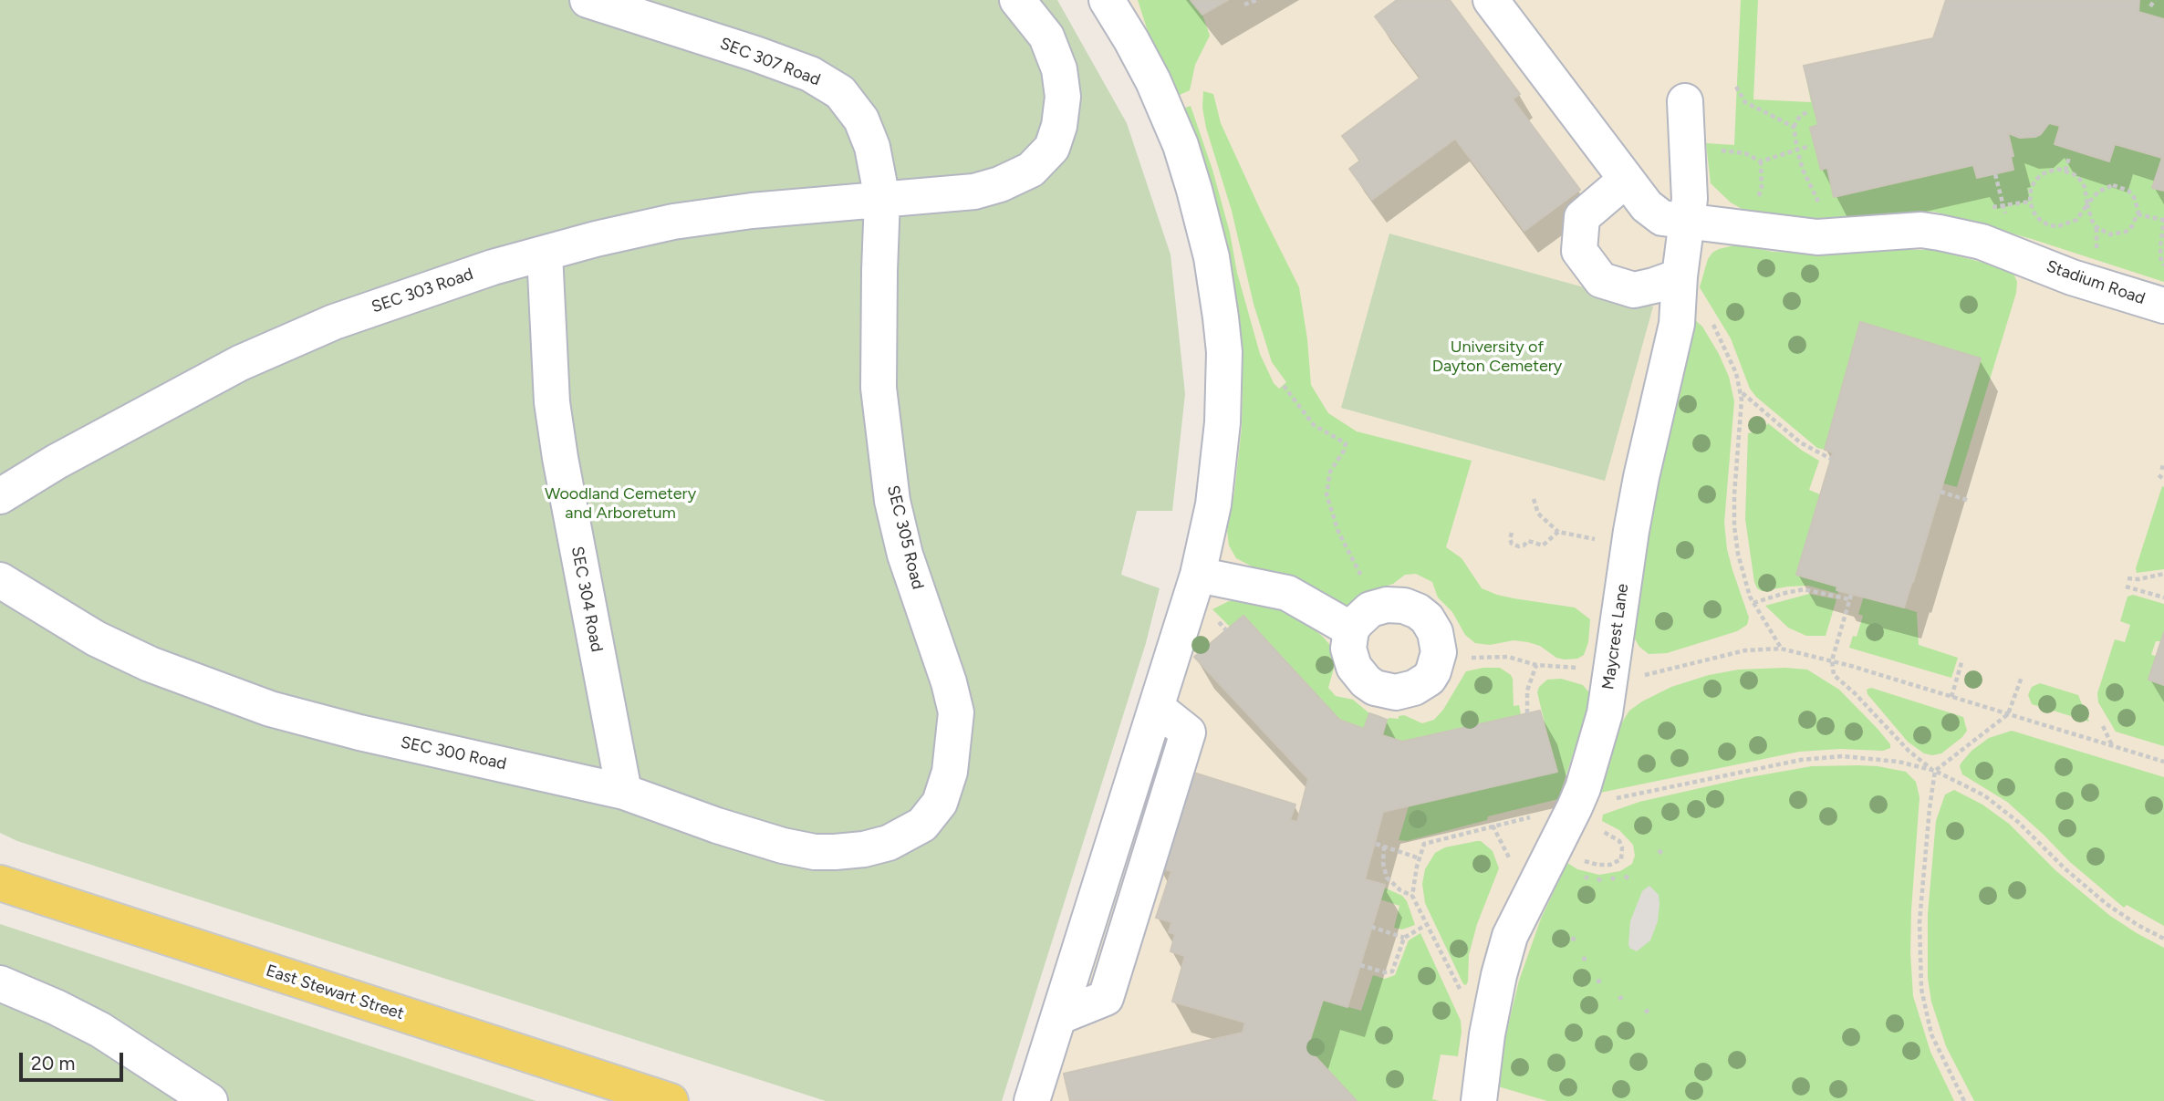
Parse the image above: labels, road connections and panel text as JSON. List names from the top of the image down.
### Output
{
  "streets": {
    "main road": ["East Stewart Street"],
    "street": [
      "SEC 307 Road",
      "Stadium Road",
      "SEC 303 Road",
      "SEC 305 Road",
      "SEC 304 Road",
      "Maycrest Lane",
      "SEC 300 Road"
    ]
  },
  "crossings": [
    ["SEC 307 Road", "SEC 303 Road"],
    ["SEC 307 Road", "SEC 305 Road"],
    ["Stadium Road", "Maycrest Lane"],
    ["SEC 303 Road", "SEC 305 Road"],
    ["SEC 303 Road", "SEC 304 Road"],
    ["SEC 305 Road", "SEC 300 Road"],
    ["SEC 304 Road", "SEC 300 Road"]
  ],
  "parks": ["University of Dayton Cemetery", "Woodland Cemetery and Arboretum"],
  "scale_bar": "20 m"
}
